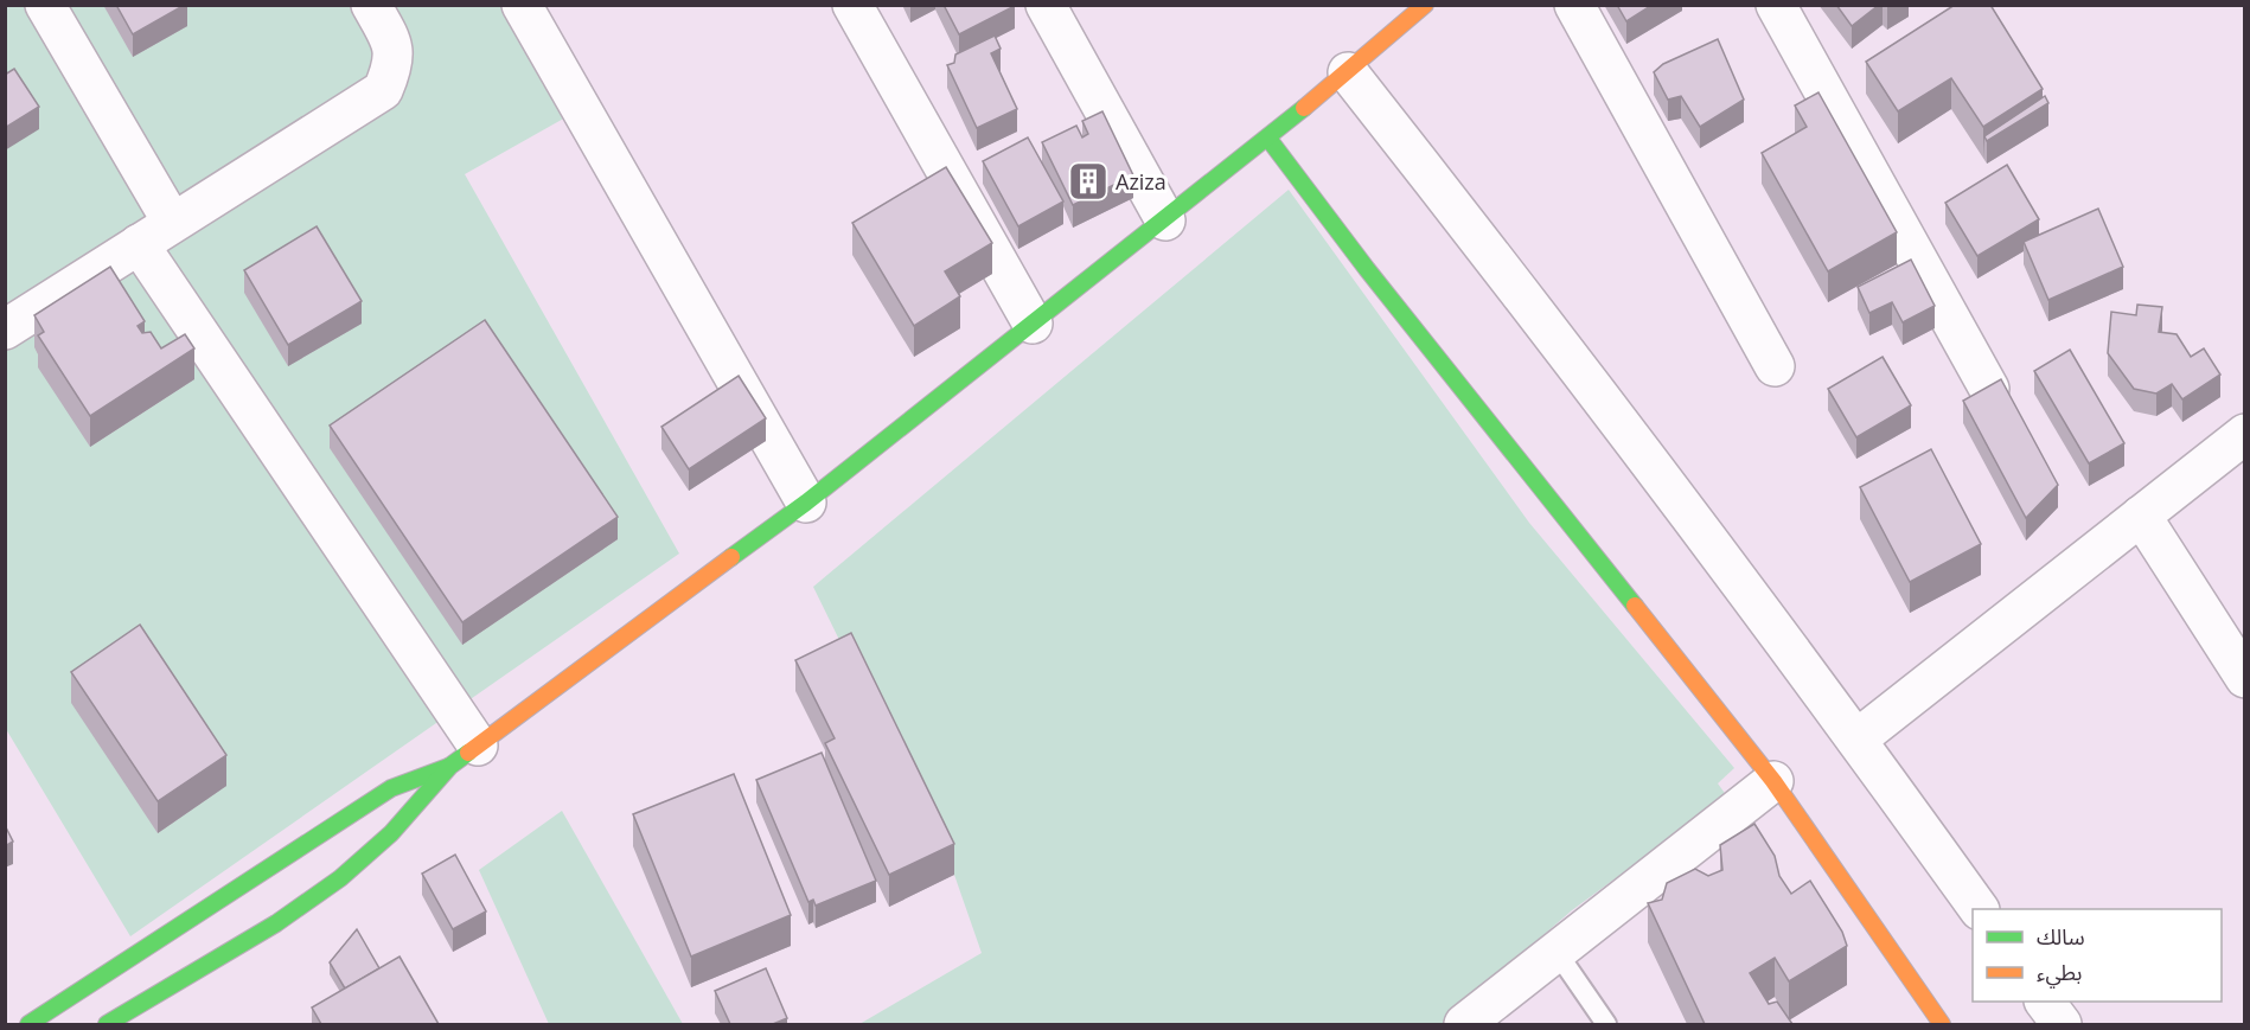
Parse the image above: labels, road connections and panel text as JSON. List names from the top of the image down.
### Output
{
  "places": {
    "building": ["Aziza"]
  },
  "legend": ["سالك", "بطيء"]
}
